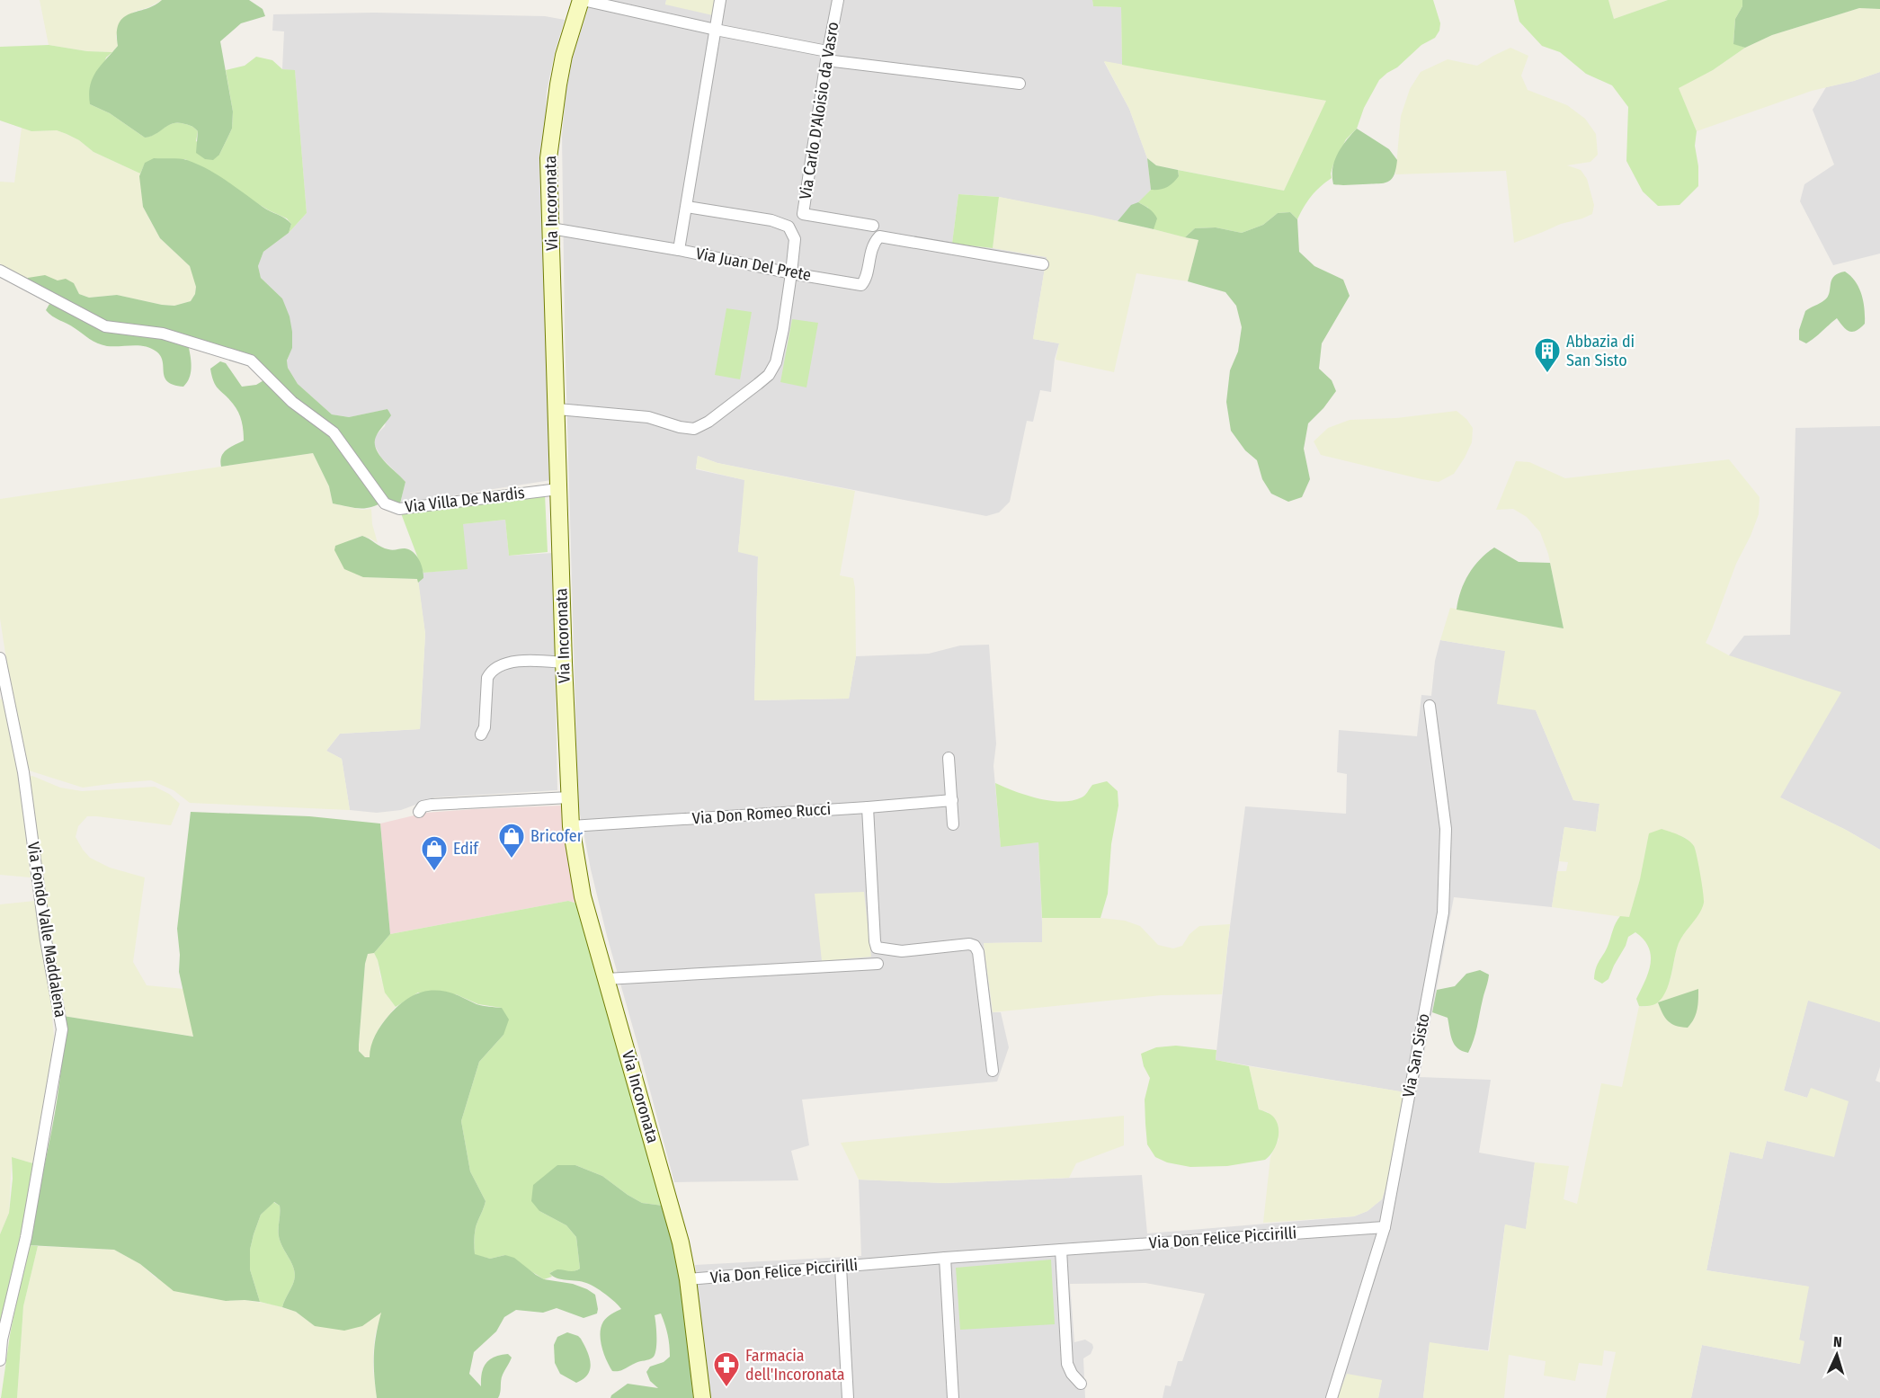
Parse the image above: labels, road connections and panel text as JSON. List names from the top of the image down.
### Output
{
  "streets": {
    "main road": ["Via Incoronata"],
    "street": [
      "Via Carlo D'Aloisio da Vasro",
      "Via Juan Del Prete",
      "Via Villa De Nardis",
      "Via Don Romeo Rucci",
      "Via Fondo Valle Maddalena",
      "Via San Sisto",
      "Via Don Felice Piccirilli"
    ]
  },
  "crossings": [
    ["Via Incoronata", "Via Villa De Nardis"],
    ["Via Incoronata", "Via Don Romeo Rucci"],
    ["Via Incoronata", "Via Don Felice Piccirilli"],
    ["Via San Sisto", "Via Don Felice Piccirilli"]
  ],
  "places": {
    "building": ["Abbazia di San Sisto"],
    "shop": ["Bricofer", "Edif"],
    "pharmacy": ["Farmacia dell'Incoronata"]
  },
  "north": "top"
}
